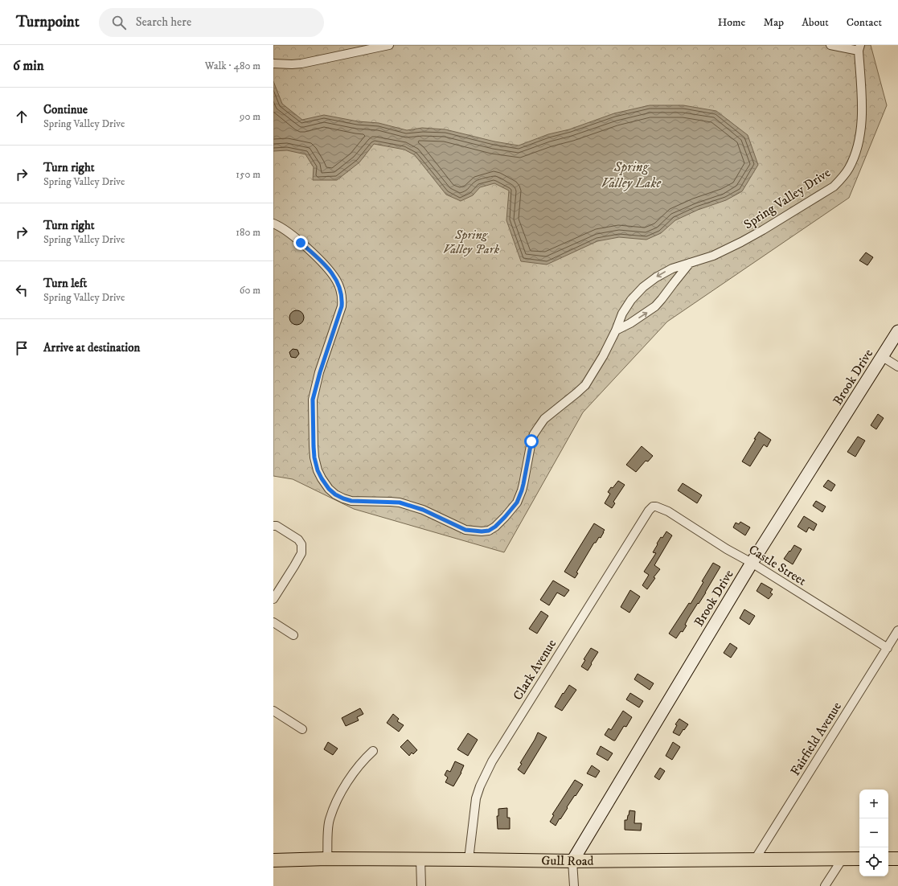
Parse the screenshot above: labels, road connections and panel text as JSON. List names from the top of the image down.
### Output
{
  "streets": {
    "main road": ["Gull Road"],
    "street": [
      "Spring Valley Drive",
      "Brook Drive",
      "Castle Street",
      "Clark Avenue",
      "Fairfield Avenue"
    ]
  },
  "crossings": [
    ["Brook Drive", "Castle Street"],
    ["Brook Drive", "Gull Road"],
    ["Castle Street", "Clark Avenue"],
    ["Castle Street", "Fairfield Avenue"],
    ["Clark Avenue", "Gull Road"],
    ["Fairfield Avenue", "Gull Road"]
  ],
  "water": ["Spring Valley Lake"],
  "parks": ["Spring Valley Park"],
  "page": {
    "header": "Turnpoint",
    "search": "Search here",
    "nav": [
      "Home",
      "Map",
      "About",
      "Contact"
    ],
    "heading": ["6 min", "Walk · 480 m"],
    "list": [
      ["Continue", "Spring Valley Drive", "90 m"],
      ["Turn right", "Spring Valley Drive", "150 m"],
      ["Turn right", "Spring Valley Drive", "180 m"],
      ["Turn left", "Spring Valley Drive", "60 m"],
      "Arrive at destination"
    ],
    "map_buttons": ["+", "−"]
  }
}
